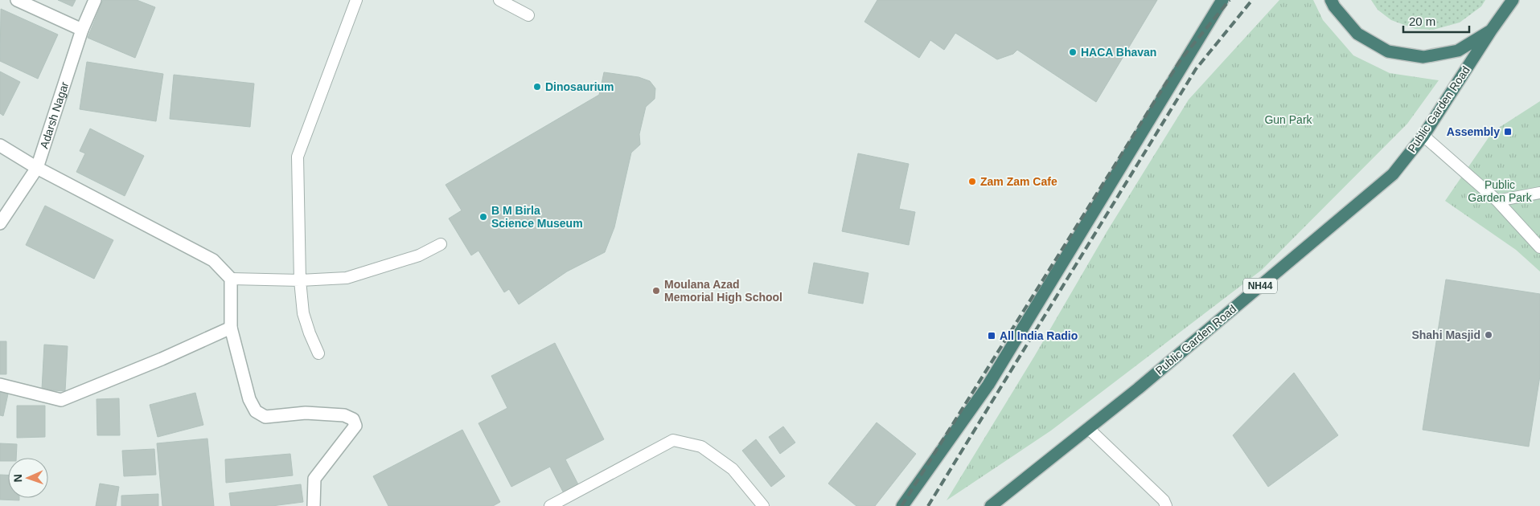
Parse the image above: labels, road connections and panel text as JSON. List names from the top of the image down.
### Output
{
  "streets": {
    "highway": ["Public Garden Road", "NH44"],
    "street": ["Adarsh Nagar"]
  },
  "crossings": [
    ["Public Garden Road", "NH44"]
  ],
  "parks": ["Gun Park", "Public Garden Park"],
  "places": {
    "other": [
      "HACA Bhavan",
      "Dinosaurium",
      "Zam Zam Cafe",
      "B M Birla Science Museum",
      "Moulana Azad Memorial High School",
      "Shahi Masjid"
    ],
    "transit": ["Assembly", "All India Radio"]
  },
  "scale_bar": "20 m",
  "north": "left"
}
